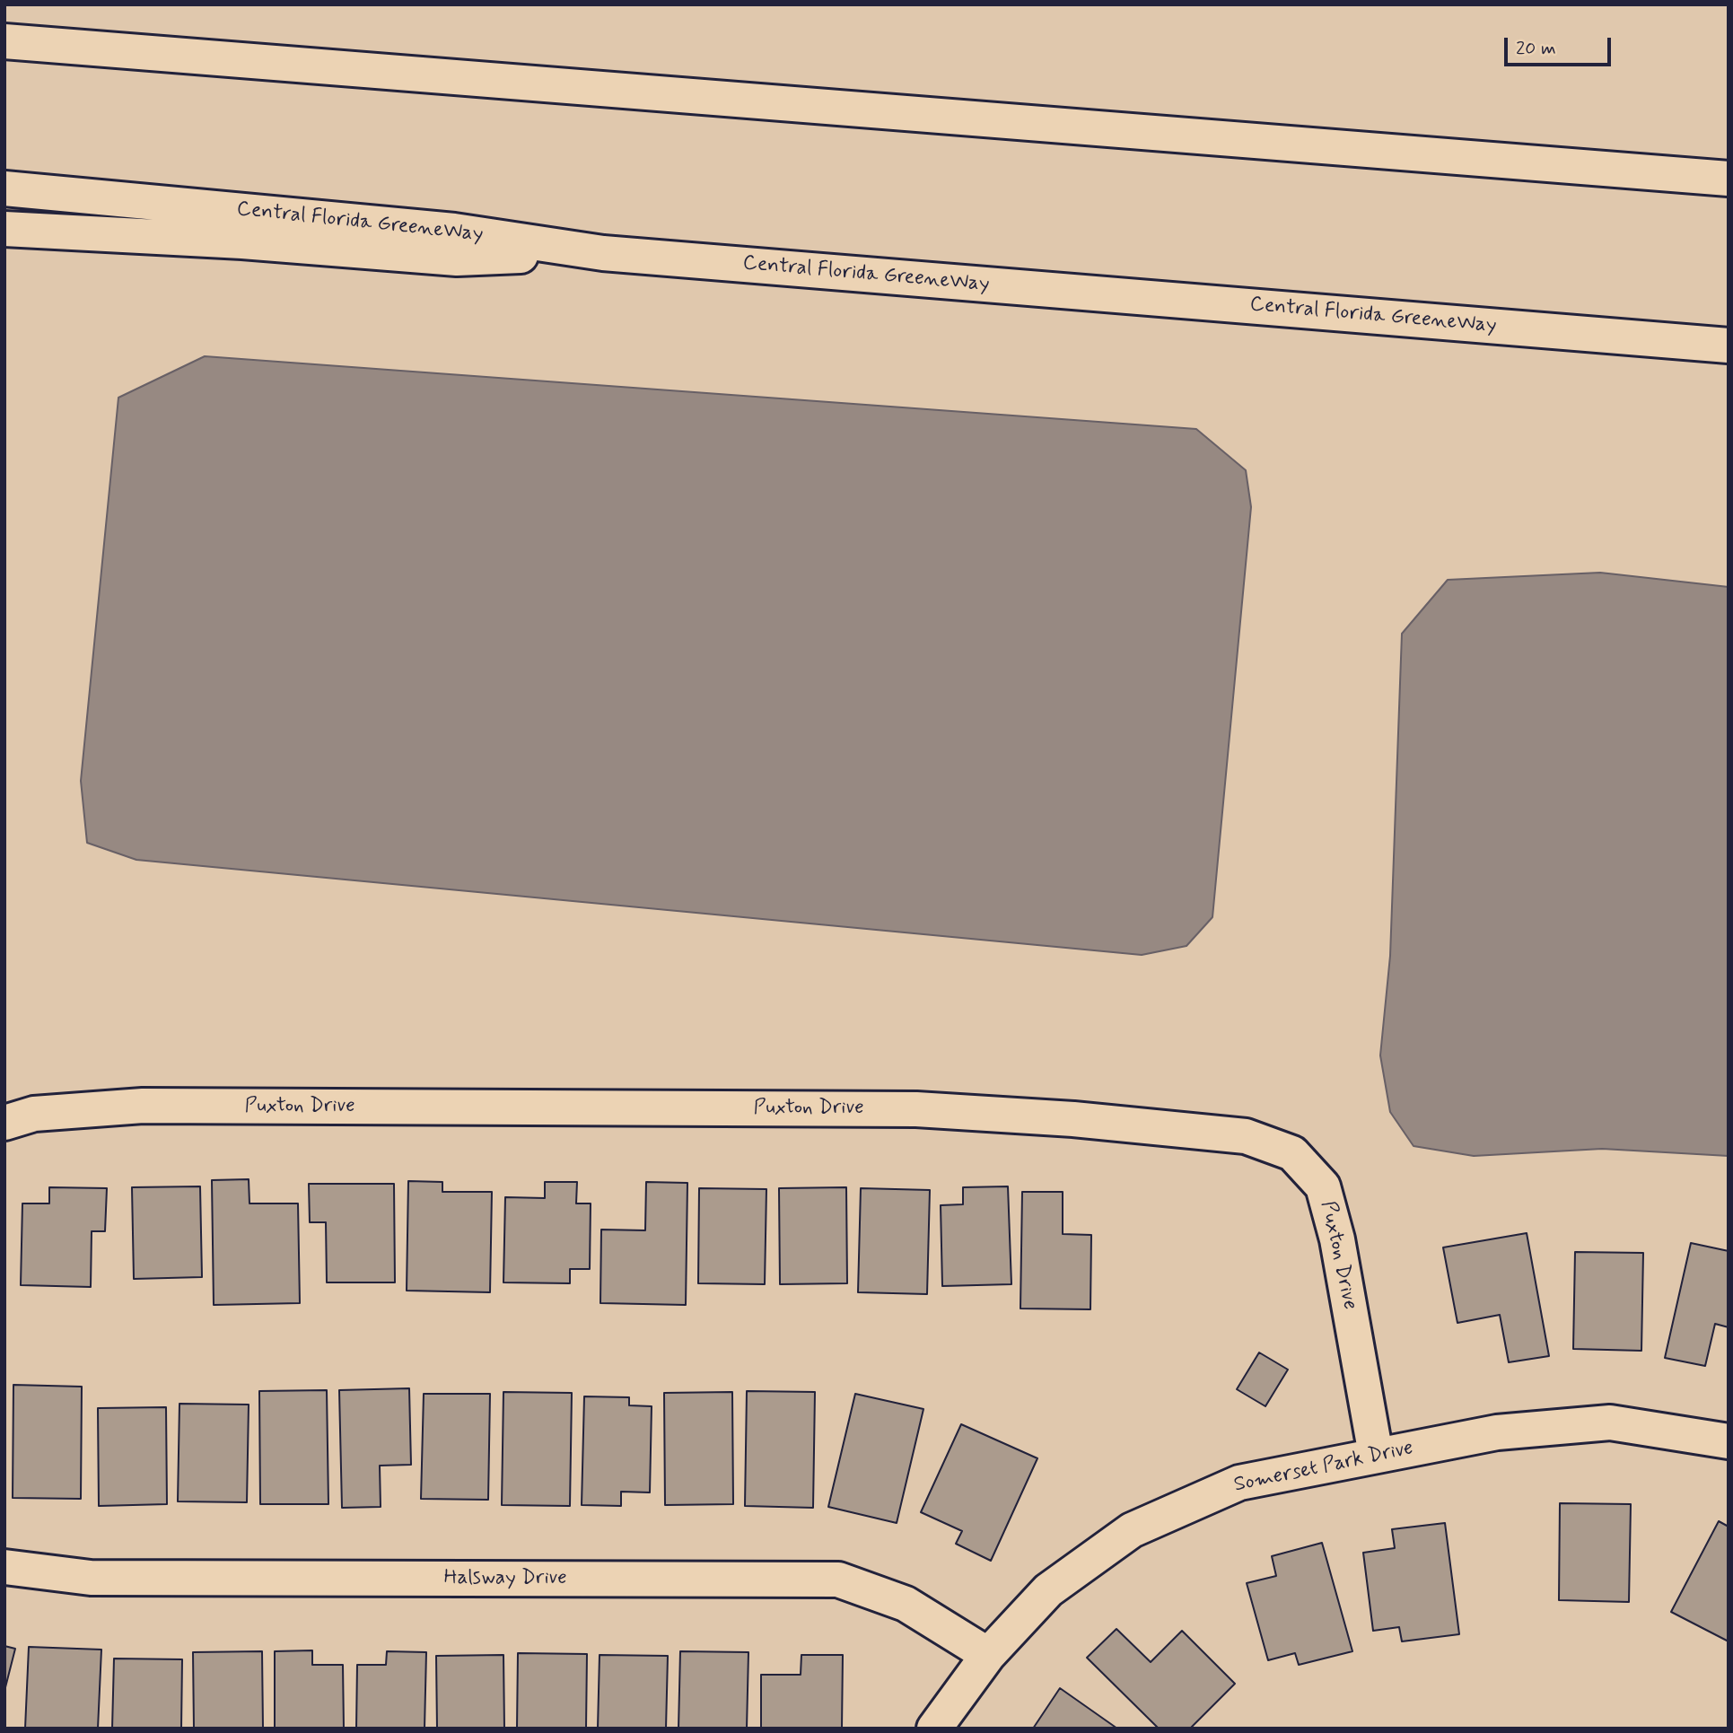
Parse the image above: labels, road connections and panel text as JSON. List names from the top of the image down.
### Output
{
  "streets": {
    "main road": [
      "Central Florida GreeneWay",
      "Puxton Drive",
      "Somerset Park Drive",
      "Halsway Drive"
    ]
  },
  "crossings": [
    ["Puxton Drive", "Somerset Park Drive"],
    ["Somerset Park Drive", "Halsway Drive"]
  ],
  "scale_bar": "20 m"
}
